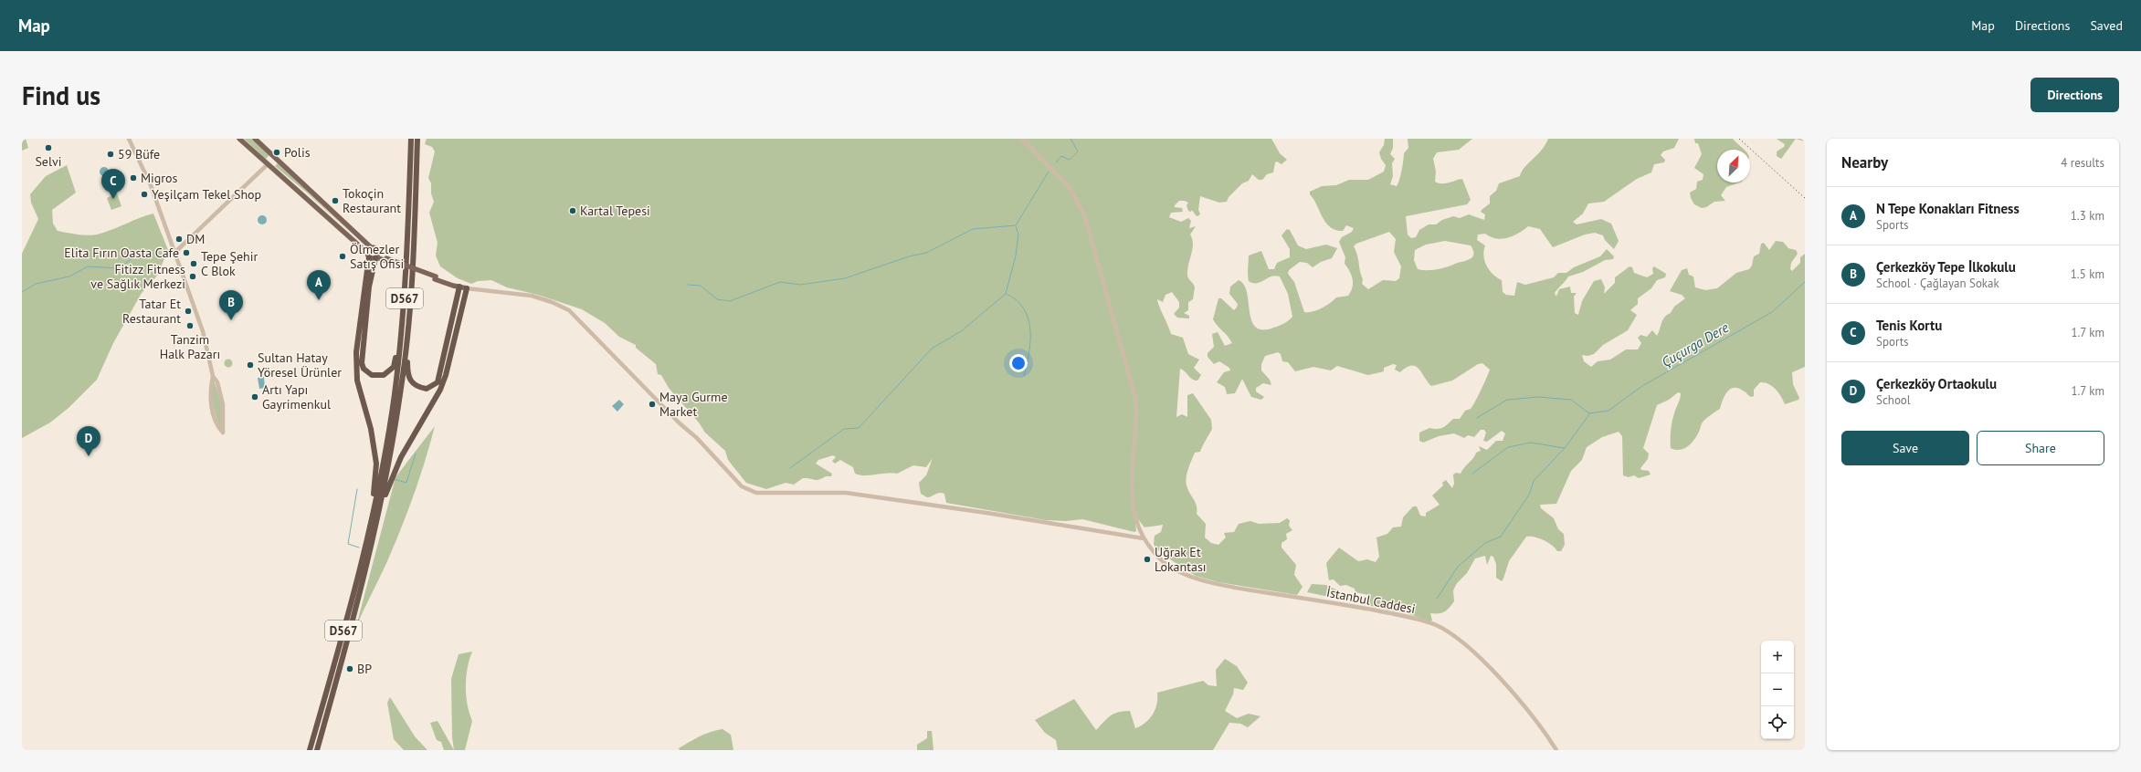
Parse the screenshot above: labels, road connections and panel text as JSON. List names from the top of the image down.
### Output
{
  "streets": {
    "highway": ["D567"],
    "street": ["İstanbul Caddesi"]
  },
  "water": ["Çuçurga Dere"],
  "places": [
    "Selvi",
    "Polis",
    "59 Büfe",
    "Migros",
    "Yeşilçam Tekel Shop",
    "Tokoçin Restaurant",
    "Kartal Tepesi",
    "DM",
    "Elita Fırın Oasta Cafe",
    "Ölmezler Satış Ofisi",
    "Tepe Şehir C Blok",
    "Fitizz Fitness ve Sağlık Merkezi",
    "Tatar Et Restaurant",
    "Tanzim Halk Pazarı",
    "Sultan Hatay Yöresel Ürünler",
    "Artı Yapı Gayrimenkul",
    "Maya Gurme Market",
    "Uğrak Et Lokantası",
    "BP"
  ],
  "north": "top right",
  "page": {
    "header": "Map",
    "nav": ["Map", "Directions", "Saved"],
    "buttons": [
      "Directions",
      ["Save", "Share"]
    ],
    "title": "Find us",
    "heading": ["Nearby", "4 results"],
    "pins": [
      "C",
      "A",
      "B",
      "D"
    ],
    "list": [
      {
        "mark": "A",
        "name": "N Tepe Konakları Fitness",
        "note": "Sports",
        "value": "1.3 km"
      },
      {
        "mark": "B",
        "name": "Çerkezköy Tepe İlkokulu",
        "note": "School · Çağlayan Sokak",
        "value": "1.5 km"
      },
      {
        "mark": "C",
        "name": "Tenis Kortu",
        "note": "Sports",
        "value": "1.7 km"
      },
      {
        "mark": "D",
        "name": "Çerkezköy Ortaokulu",
        "note": "School",
        "value": "1.7 km"
      }
    ],
    "map_buttons": ["+", "−"]
  }
}
